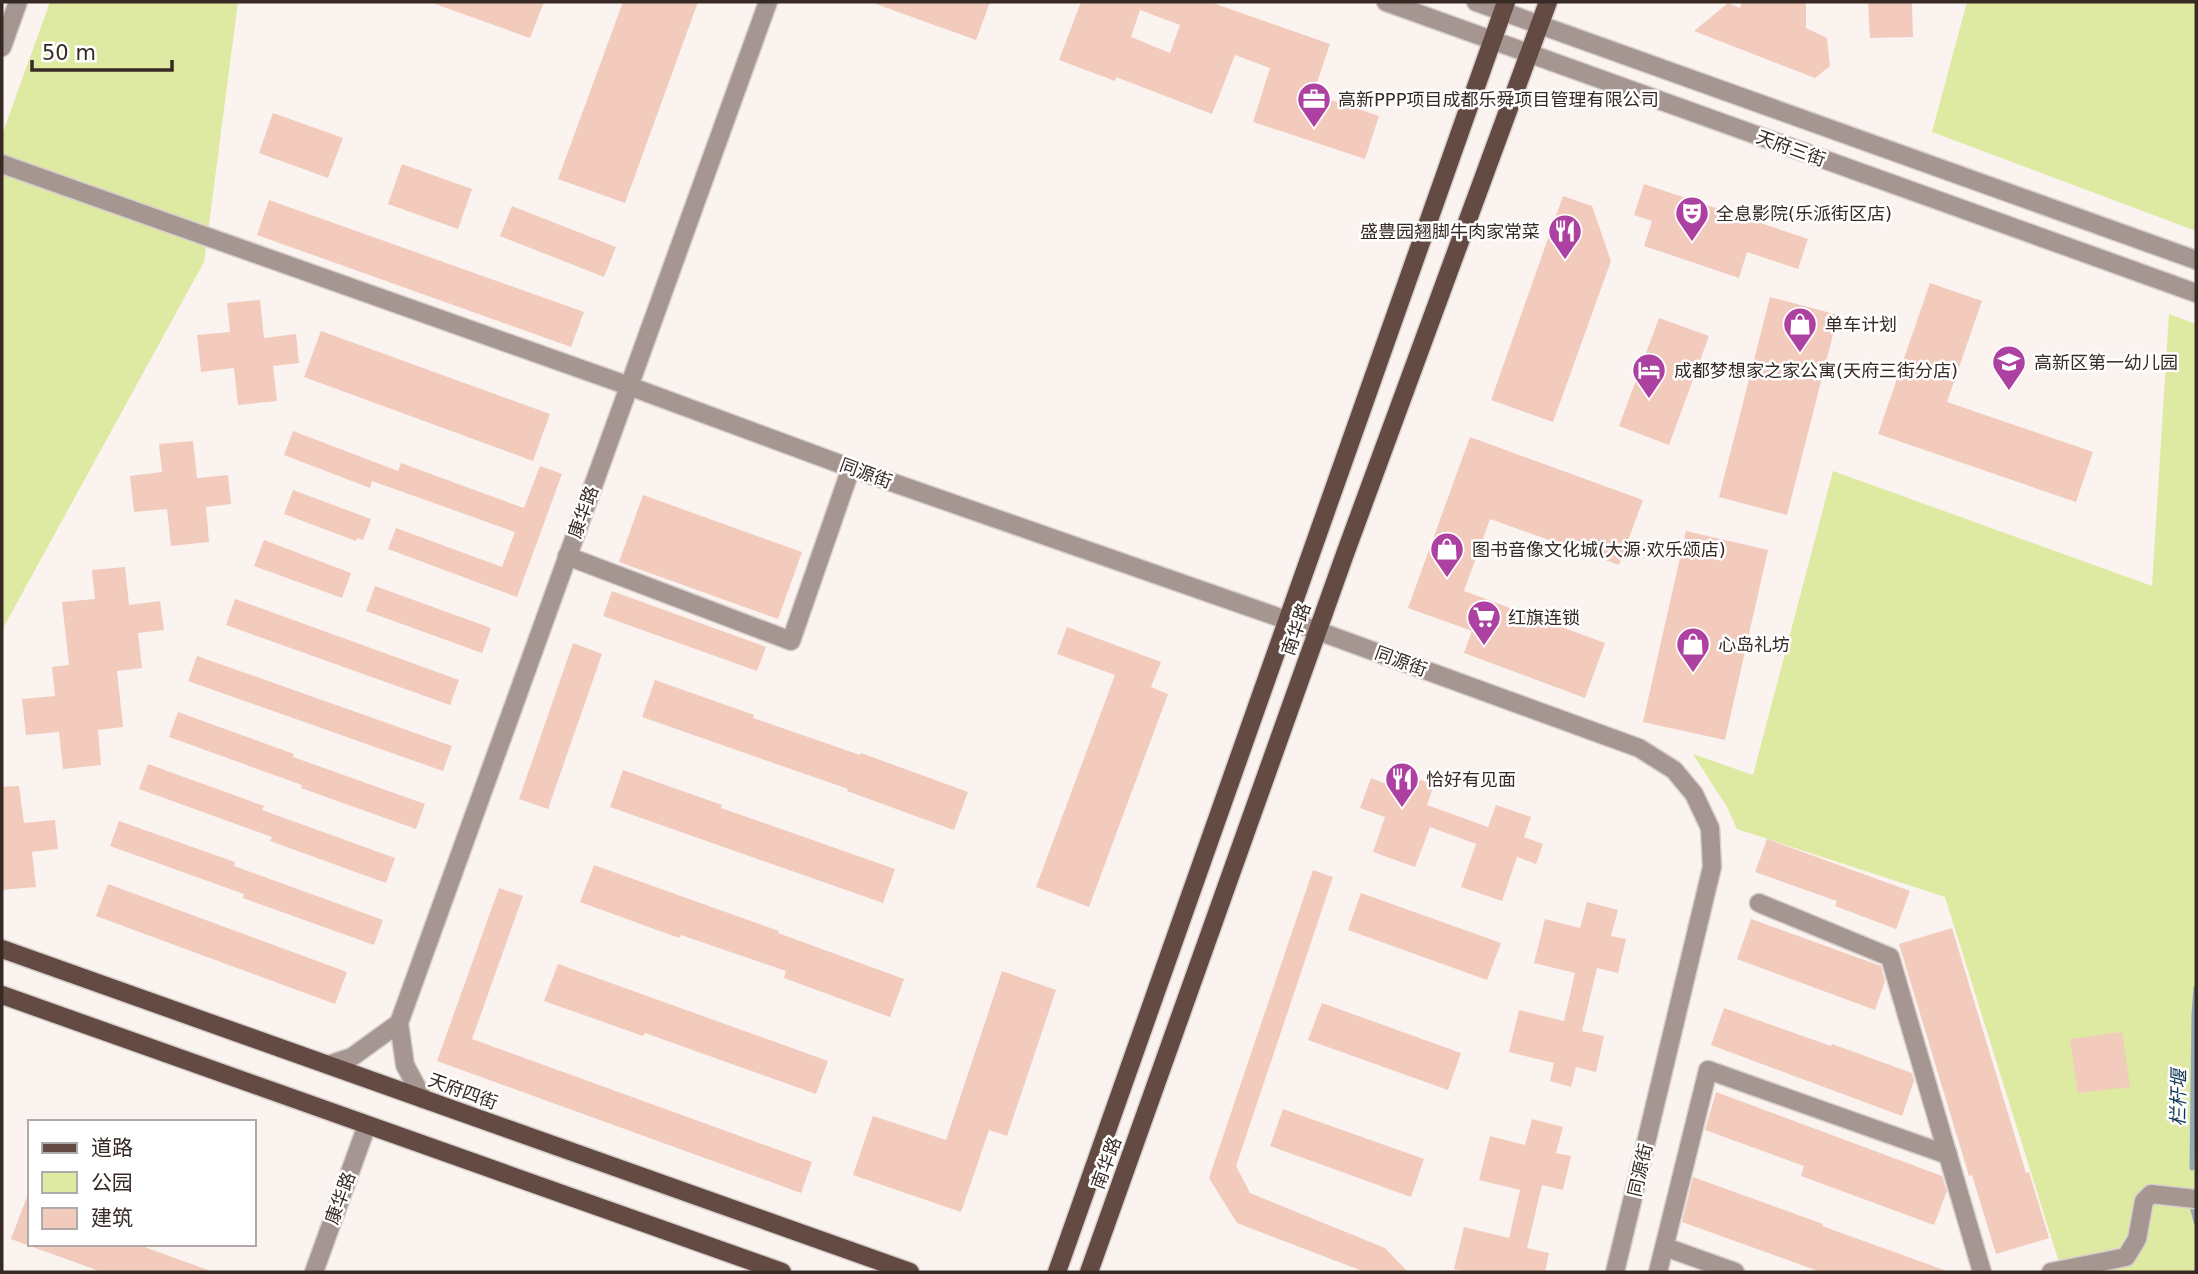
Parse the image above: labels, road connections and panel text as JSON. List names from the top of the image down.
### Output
{
  "streets": {
    "main road": ["南华路", "天府四街"],
    "street": ["天府三街", "同源街", "康华路"]
  },
  "crossings": [
    ["天府三街", "南华路"],
    ["同源街", "康华路"],
    ["同源街", "南华路"]
  ],
  "water": ["栏杆堰"],
  "places": {
    "office": ["高新PPP项目成都乐舜项目管理有限公司"],
    "theatre": ["全息影院(乐派街区店)"],
    "restaurant": ["盛豊园翘脚牛肉家常菜", "恰好有见面"],
    "shop": ["单车计划", "图书音像文化城(大源·欢乐颂店)", "心岛礼坊"],
    "school or university": ["高新区第一幼儿园"],
    "hotel": ["成都梦想家之家公寓(天府三街分店)"],
    "supermarket": ["红旗连锁"]
  },
  "legend": ["道路", "公园", "建筑"],
  "scale_bar": "50 m"
}
